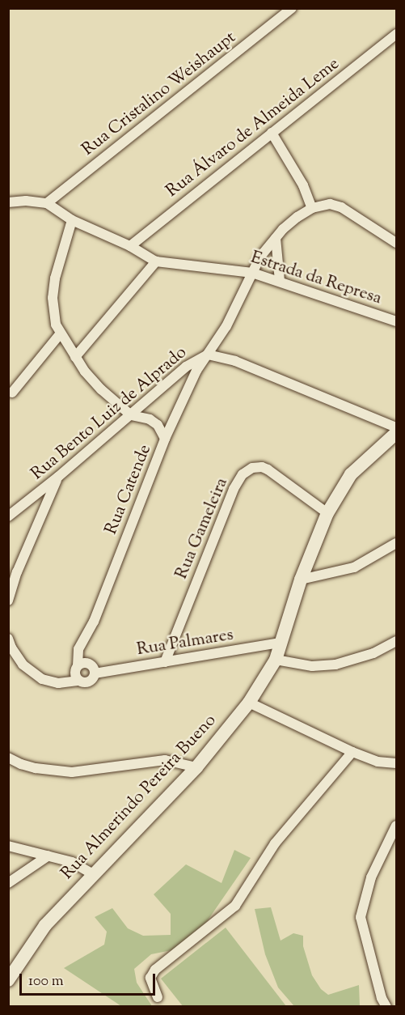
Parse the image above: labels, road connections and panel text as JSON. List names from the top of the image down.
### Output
{
  "streets": {
    "main road": ["Rua Almerindo Pereira Bueno"],
    "street": [
      "Rua Cristalino Weishaupt",
      "Rua Álvaro de Almeida Leme",
      "Estrada da Represa",
      "Rua Bento Luiz de Alprado",
      "Rua Catende",
      "Rua Gameleira",
      "Rua Palmares"
    ]
  },
  "crossings": [
    ["Rua Cristalino Weishaupt", "Estrada da Represa"],
    ["Rua Álvaro de Almeida Leme", "Estrada da Represa"],
    ["Estrada da Represa", "Rua Catende"],
    ["Rua Bento Luiz de Alprado", "Rua Catende"],
    ["Rua Catende", "Rua Palmares"],
    ["Rua Gameleira", "Rua Palmares"],
    ["Rua Gameleira", "Rua Almerindo Pereira Bueno"],
    ["Rua Palmares", "Rua Almerindo Pereira Bueno"]
  ],
  "scale_bar": "100 m"
}
